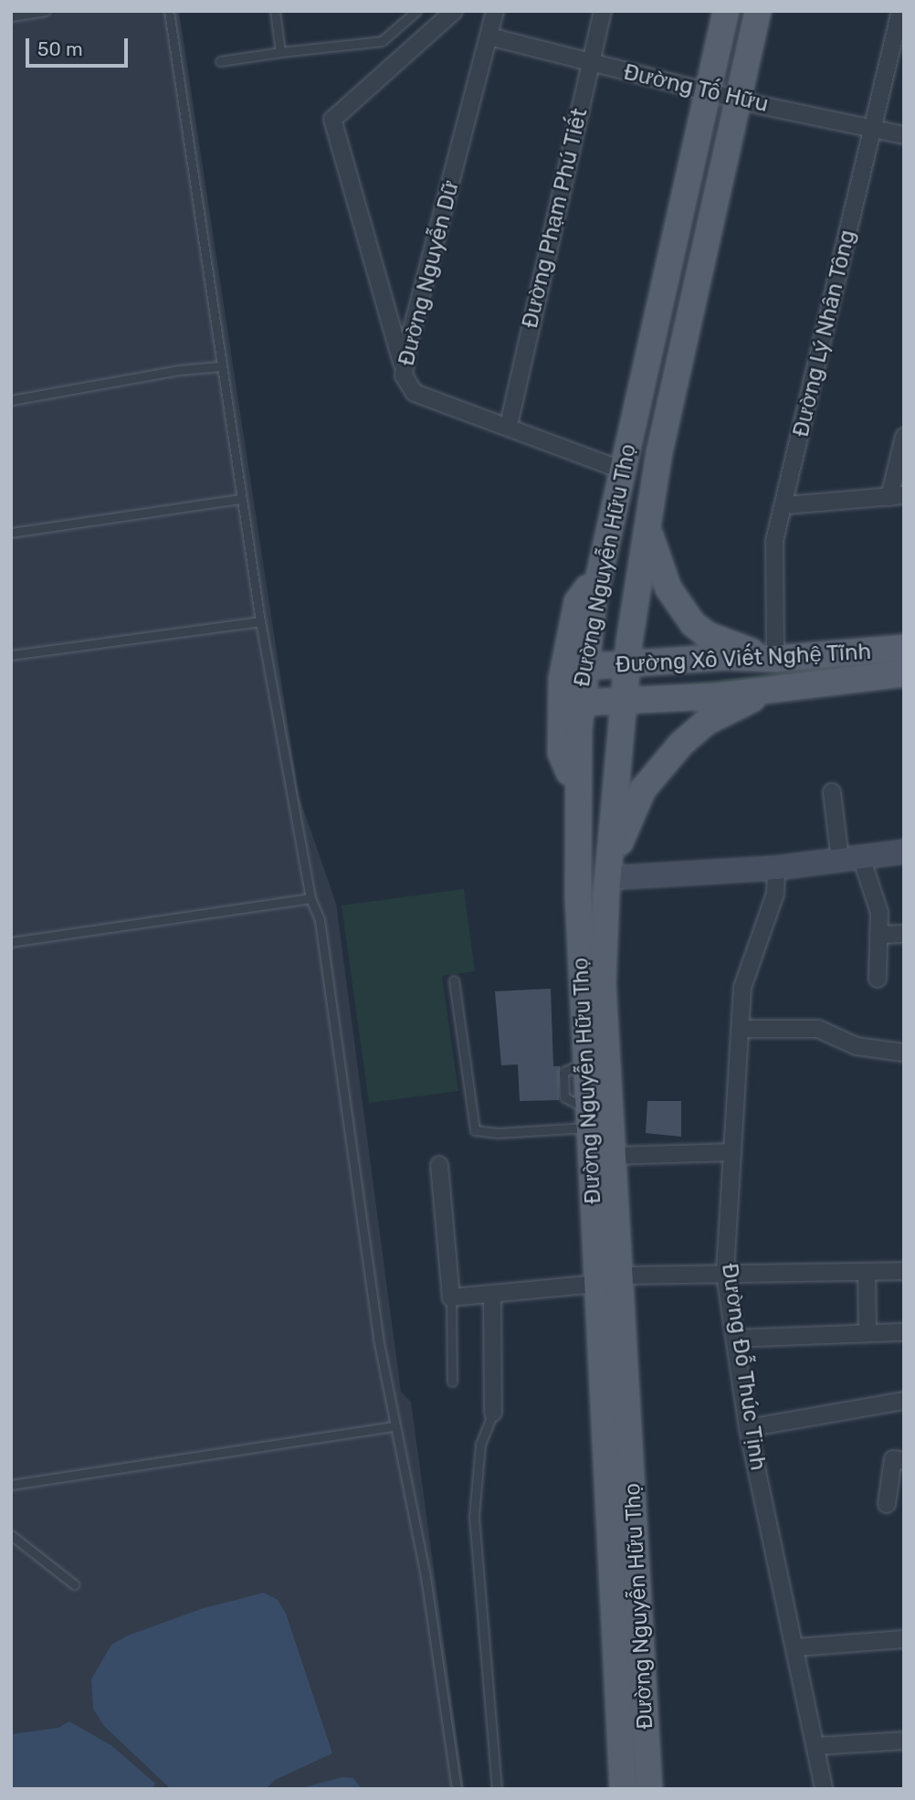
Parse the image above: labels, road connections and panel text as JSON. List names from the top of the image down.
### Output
{
  "streets": {
    "main road": ["Đường Nguyễn Hữu Thọ", "Đường Xô Viết Nghệ Tĩnh"],
    "street": [
      "Đường Tố Hữu",
      "Đường Phạm Phú Tiết",
      "Đường Nguyễn Dữ",
      "Đường Lý Nhân Tông",
      "Đường Đỗ Thúc Tịnh"
    ]
  },
  "crossings": [
    ["Đường Tố Hữu", "Đường Phạm Phú Tiết"],
    ["Đường Tố Hữu", "Đường Nguyễn Dữ"],
    ["Đường Tố Hữu", "Đường Lý Nhân Tông"],
    ["Đường Tố Hữu", "Đường Nguyễn Hữu Thọ"],
    ["Đường Phạm Phú Tiết", "Đường Nguyễn Dữ"],
    ["Đường Nguyễn Dữ", "Đường Nguyễn Hữu Thọ"],
    ["Đường Lý Nhân Tông", "Đường Xô Viết Nghệ Tĩnh"],
    ["Đường Nguyễn Hữu Thọ", "Đường Xô Viết Nghệ Tĩnh"],
    ["Đường Nguyễn Hữu Thọ", "Đường Đỗ Thúc Tịnh"]
  ],
  "scale_bar": "50 m"
}
